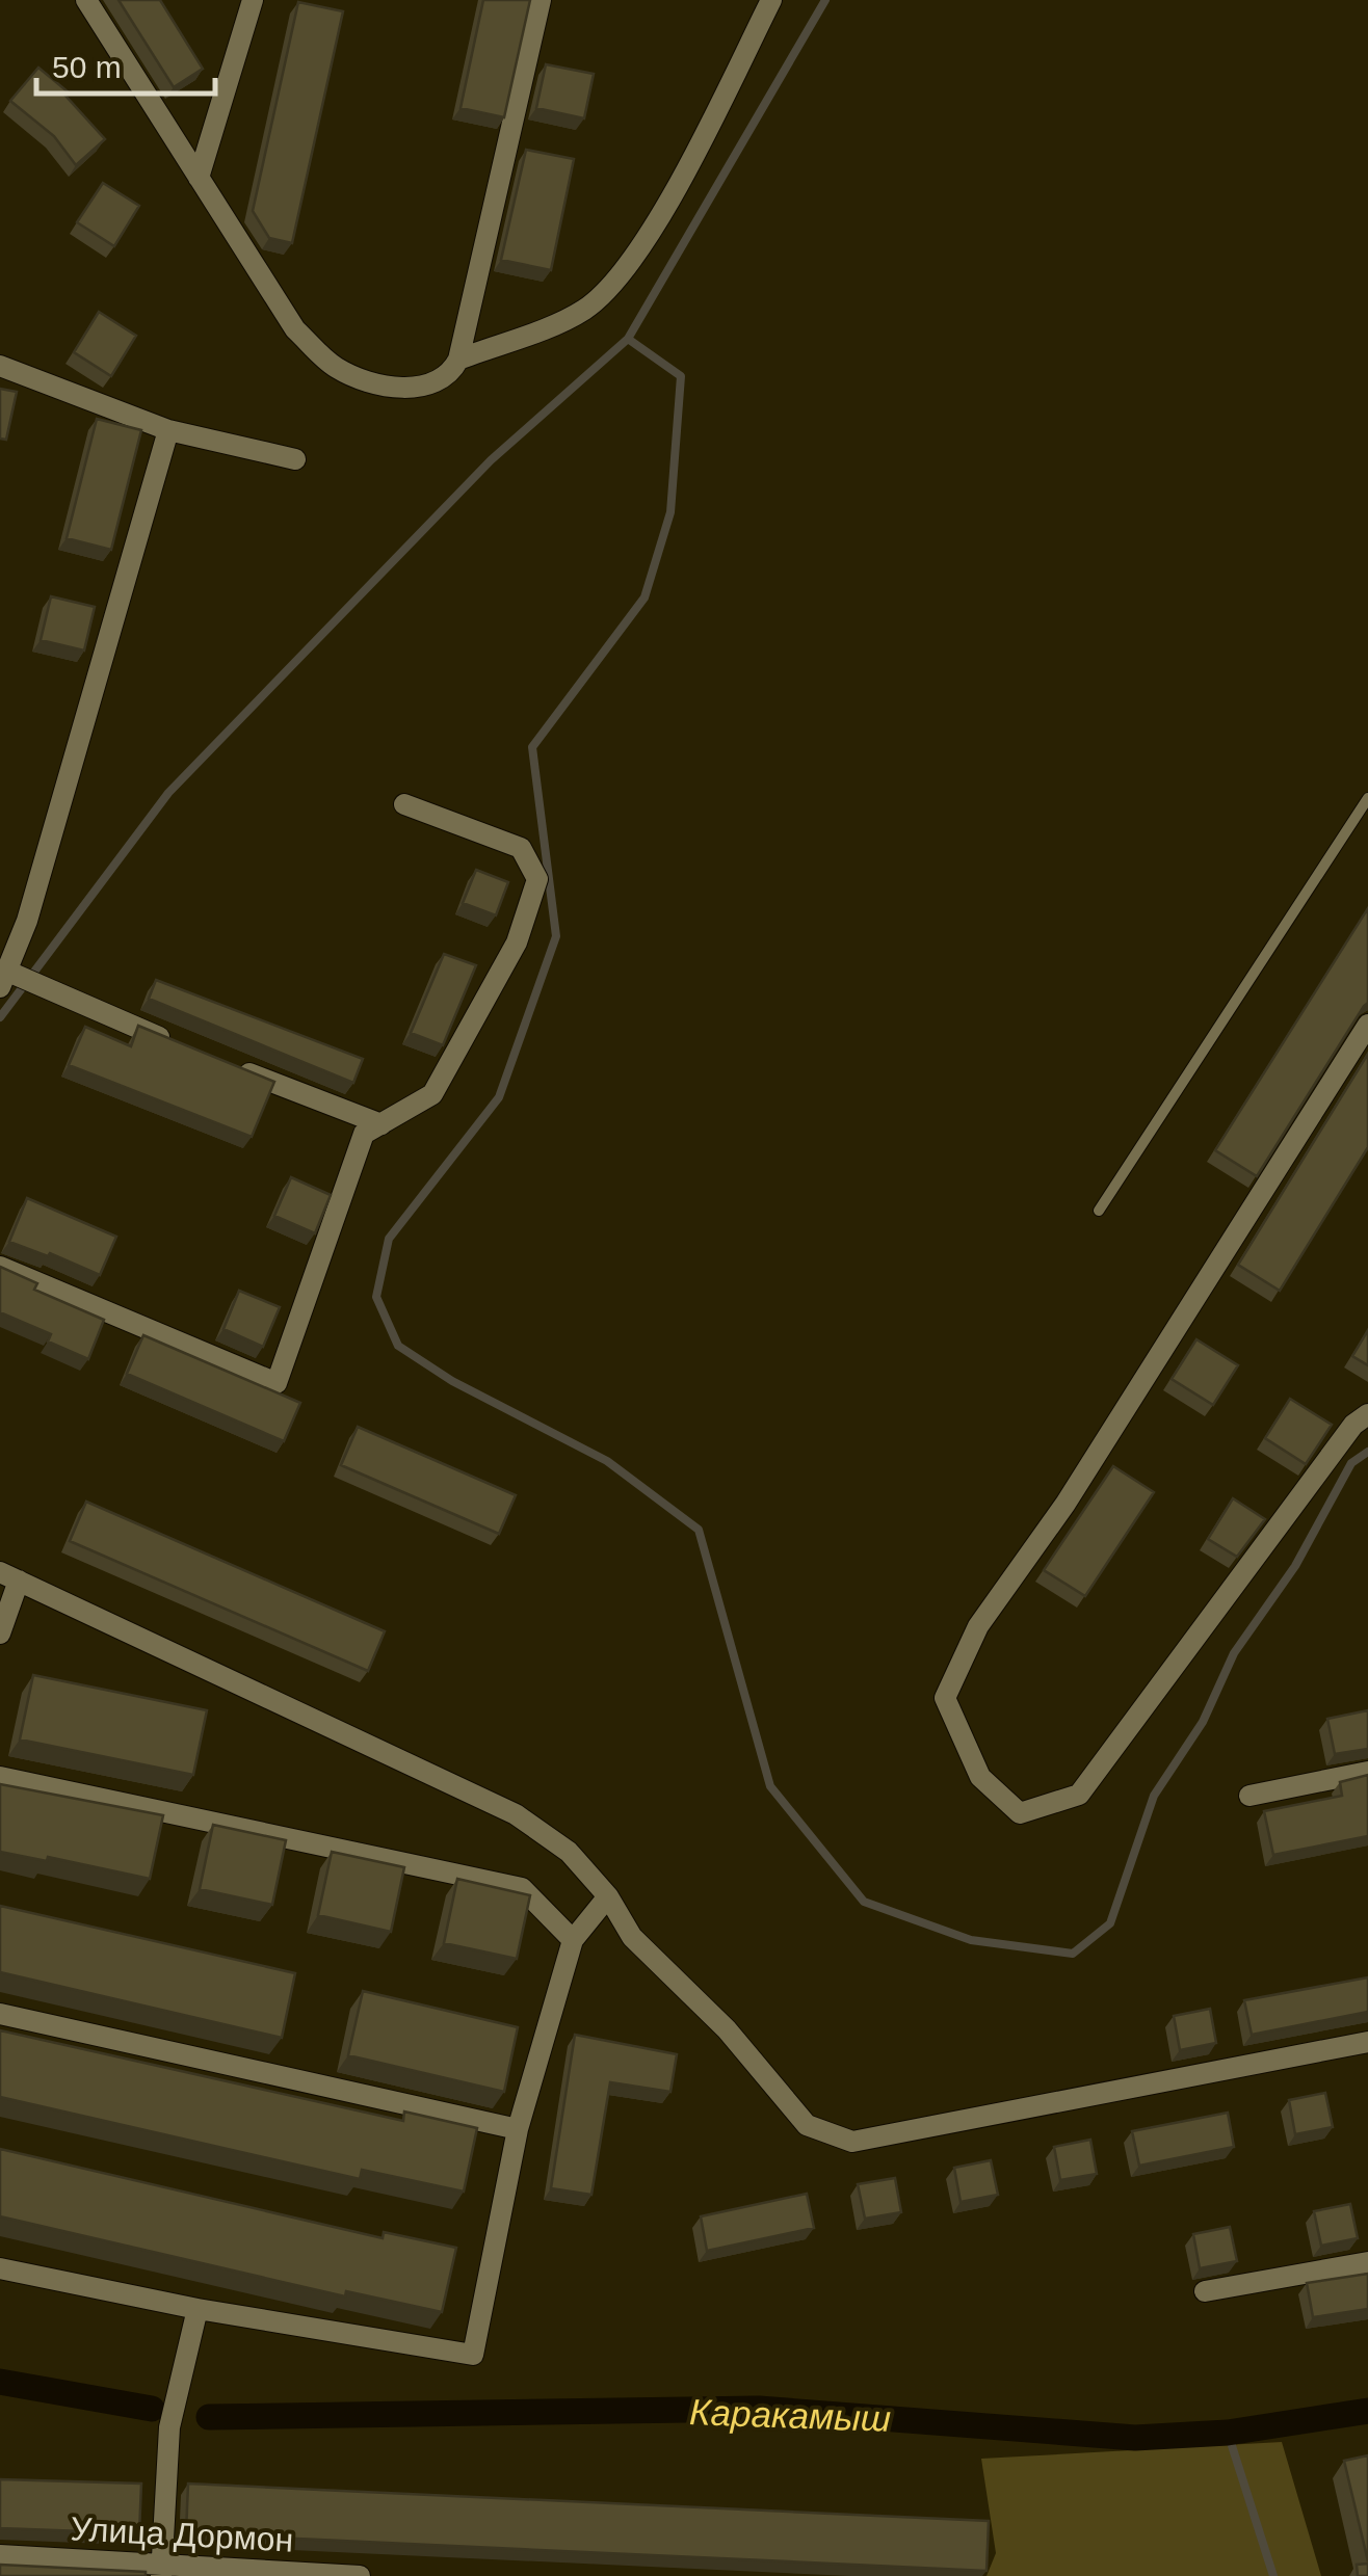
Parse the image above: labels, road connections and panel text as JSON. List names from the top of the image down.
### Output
{
  "streets": {
    "street": ["Улица Дормон"]
  },
  "water": ["Каракамыш"],
  "scale_bar": "50 m"
}
